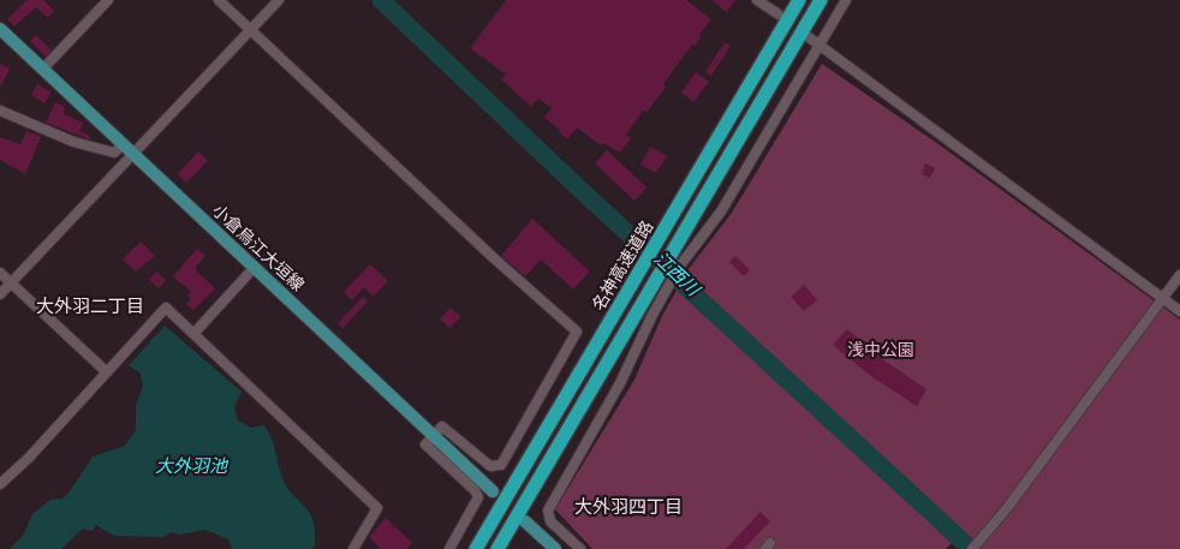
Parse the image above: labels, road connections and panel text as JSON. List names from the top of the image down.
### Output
{
  "streets": {
    "highway": ["名神高速道路"],
    "main road": ["小倉烏江大垣線"]
  },
  "districts": ["大外羽二丁目", "大外羽四丁目"],
  "water": ["江西川", "大外羽池"],
  "parks": ["浅中公園"]
}
